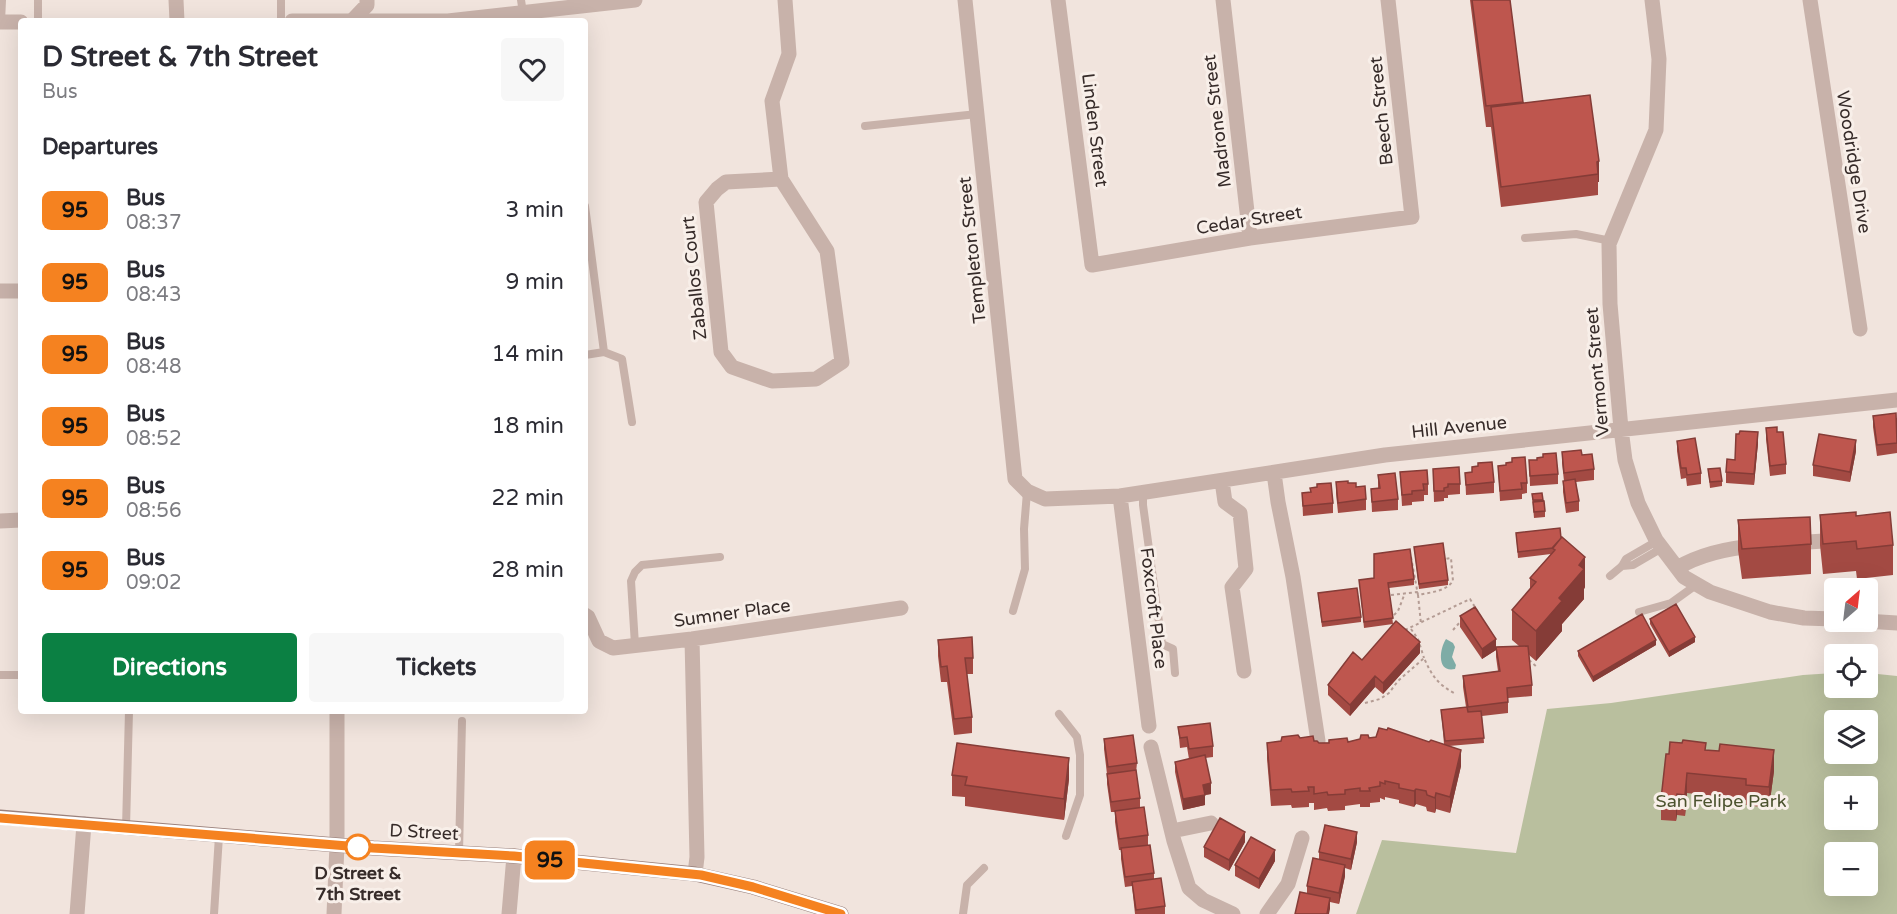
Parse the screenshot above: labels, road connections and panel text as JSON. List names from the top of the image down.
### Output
{
  "streets": {
    "main road": ["D Street"],
    "street": [
      "Beech Street",
      "Madrone Street",
      "Linden Street",
      "Woodridge Drive",
      "Cedar Street",
      "Templeton Street",
      "Zaballos Court",
      "Vermont Street",
      "Hill Avenue",
      "Foxcroft Place",
      "Sumner Place"
    ]
  },
  "crossings": [
    ["Beech Street", "Cedar Street"],
    ["Madrone Street", "Cedar Street"],
    ["Linden Street", "Cedar Street"],
    ["Templeton Street", "Hill Avenue"],
    ["Vermont Street", "Hill Avenue"],
    ["Hill Avenue", "Foxcroft Place"]
  ],
  "parks": ["San Felipe Park"],
  "places": ["D Street & 7th Street"],
  "lines": ["bus line 95"],
  "north": "top right",
  "page": {
    "on_map": "95",
    "heading": [
      ["D Street & 7th Street", "Bus"],
      "Departures"
    ],
    "list": [
      {
        "mark": "95",
        "name": "Bus",
        "note": "08:37",
        "value": "3 min"
      },
      {
        "mark": "95",
        "name": "Bus",
        "note": "08:43",
        "value": "9 min"
      },
      {
        "mark": "95",
        "name": "Bus",
        "note": "08:48",
        "value": "14 min"
      },
      {
        "mark": "95",
        "name": "Bus",
        "note": "08:52",
        "value": "18 min"
      },
      {
        "mark": "95",
        "name": "Bus",
        "note": "08:56",
        "value": "22 min"
      },
      {
        "mark": "95",
        "name": "Bus",
        "note": "09:02",
        "value": "28 min"
      }
    ],
    "map_buttons": ["+", "−"],
    "buttons": ["Directions", "Tickets"]
  }
}
